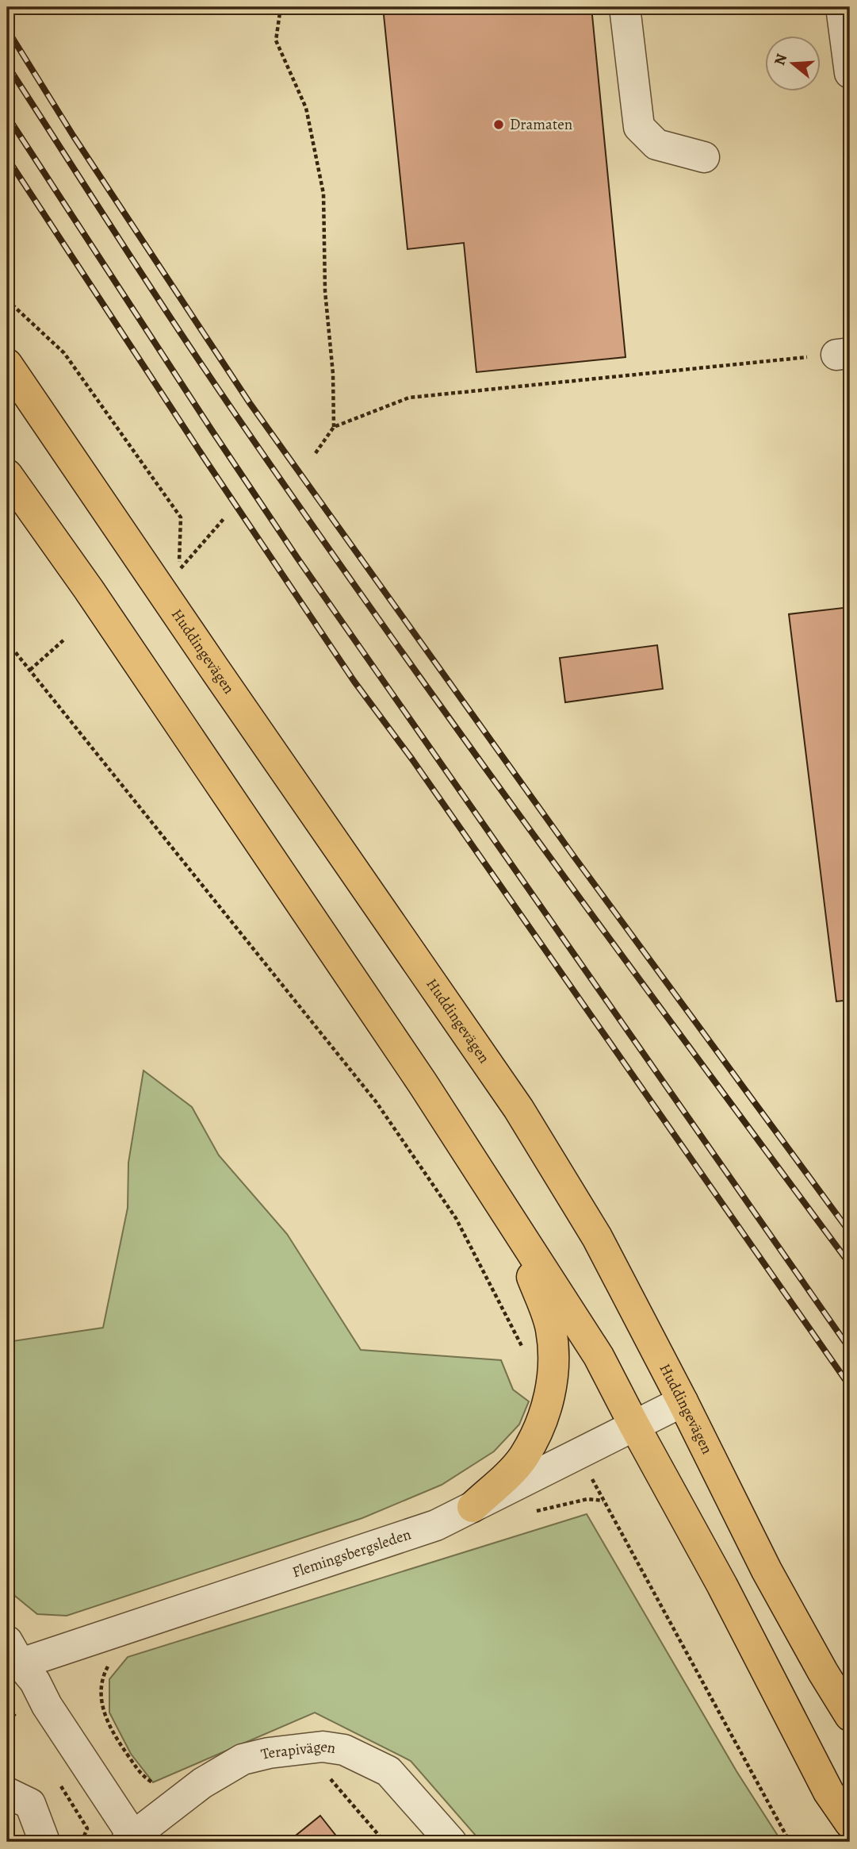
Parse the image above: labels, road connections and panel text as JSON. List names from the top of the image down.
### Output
{
  "streets": {
    "main road": ["Huddingevägen"],
    "street": ["Flemingsbergsleden", "Terapivägen"]
  },
  "crossings": [
    ["Huddingevägen", "Flemingsbergsleden"],
    ["Flemingsbergsleden", "Terapivägen"]
  ],
  "places": ["Dramaten"],
  "north": "left"
}
